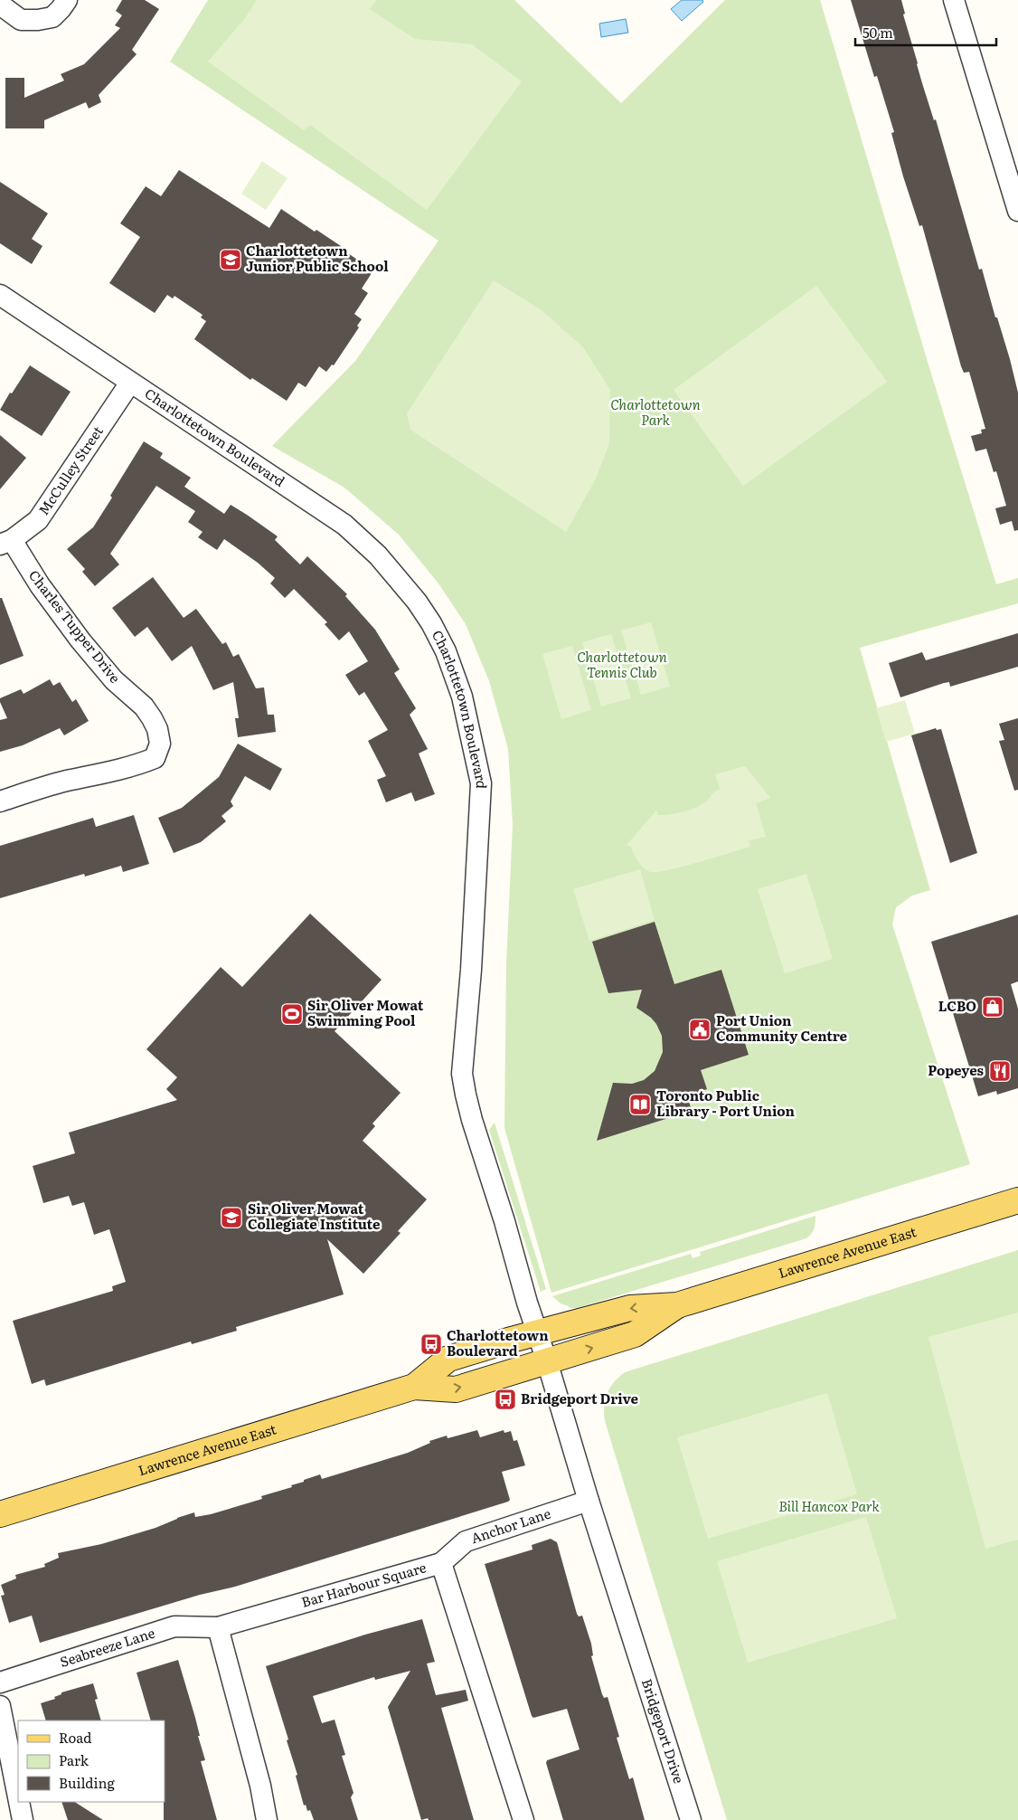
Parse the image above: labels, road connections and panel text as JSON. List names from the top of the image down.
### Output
{
  "streets": {
    "main road": ["Lawrence Avenue East"],
    "street": [
      "Charlottetown Boulevard",
      "McCulley Street",
      "Charles Tupper Drive",
      "Anchor Lane",
      "Bar Harbour Square",
      "Seabreeze Lane",
      "Bridgeport Drive"
    ]
  },
  "crossings": [
    ["Charlottetown Boulevard", "McCulley Street"],
    ["Charlottetown Boulevard", "Lawrence Avenue East"],
    ["Charlottetown Boulevard", "Bridgeport Drive"],
    ["McCulley Street", "Charles Tupper Drive"],
    ["Lawrence Avenue East", "Bridgeport Drive"],
    ["Anchor Lane", "Bar Harbour Square"],
    ["Anchor Lane", "Bridgeport Drive"],
    ["Bar Harbour Square", "Seabreeze Lane"]
  ],
  "parks": ["Charlottetown Park", "Charlottetown Tennis Club", "Bill Hancox Park"],
  "places": {
    "school or university": ["Charlottetown Junior Public School", "Sir Oliver Mowat Collegiate Institute"],
    "shop": ["LCBO"],
    "sports": ["Sir Oliver Mowat Swimming Pool"],
    "public building": ["Port Union Community Centre"],
    "restaurant": ["Popeyes"],
    "library": ["Toronto Public Library - Port Union"],
    "bus stop": ["Charlottetown Boulevard", "Bridgeport Drive"]
  },
  "legend": ["Road", "Park", "Building"],
  "scale_bar": "50 m"
}
